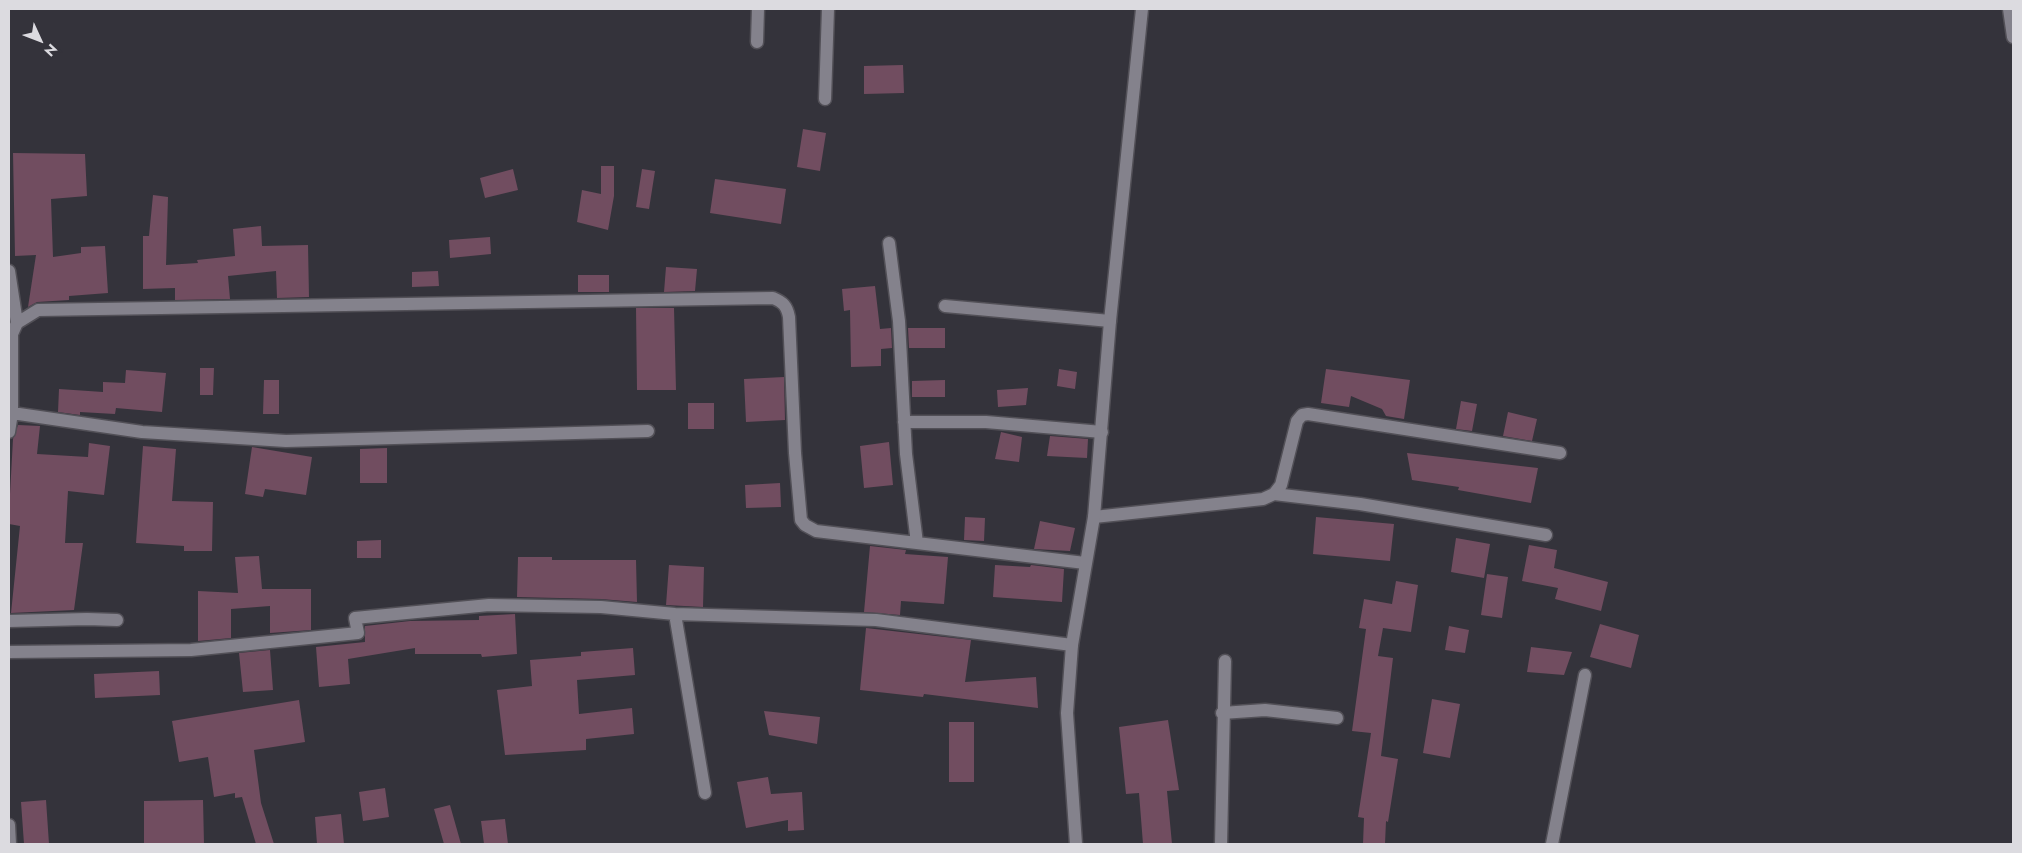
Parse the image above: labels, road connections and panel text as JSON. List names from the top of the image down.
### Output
{
  "north": "bottom right"
}
